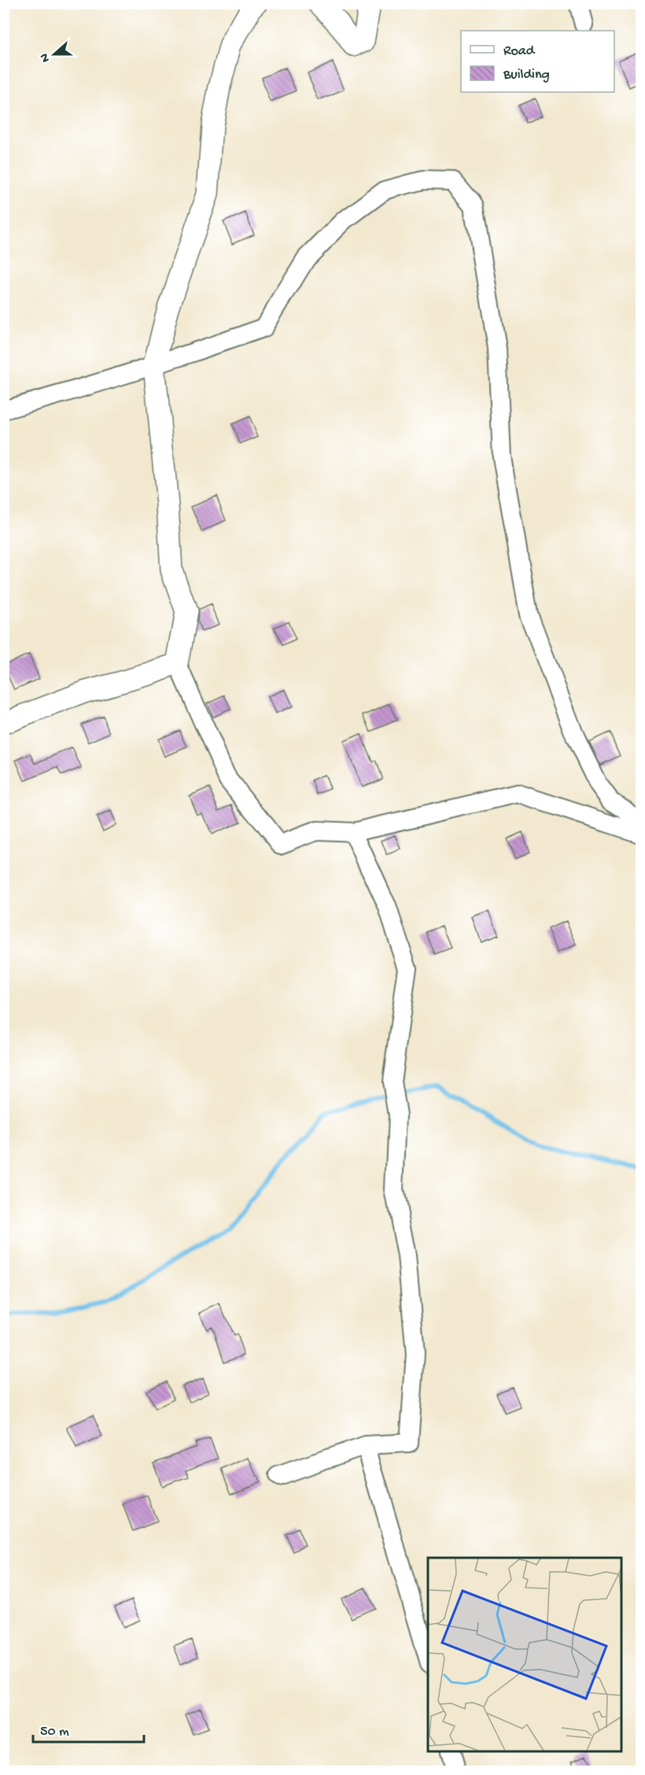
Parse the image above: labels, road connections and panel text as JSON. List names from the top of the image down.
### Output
{
  "legend": ["Road", "Building"],
  "scale_bar": "50 m",
  "north": "left"
}
